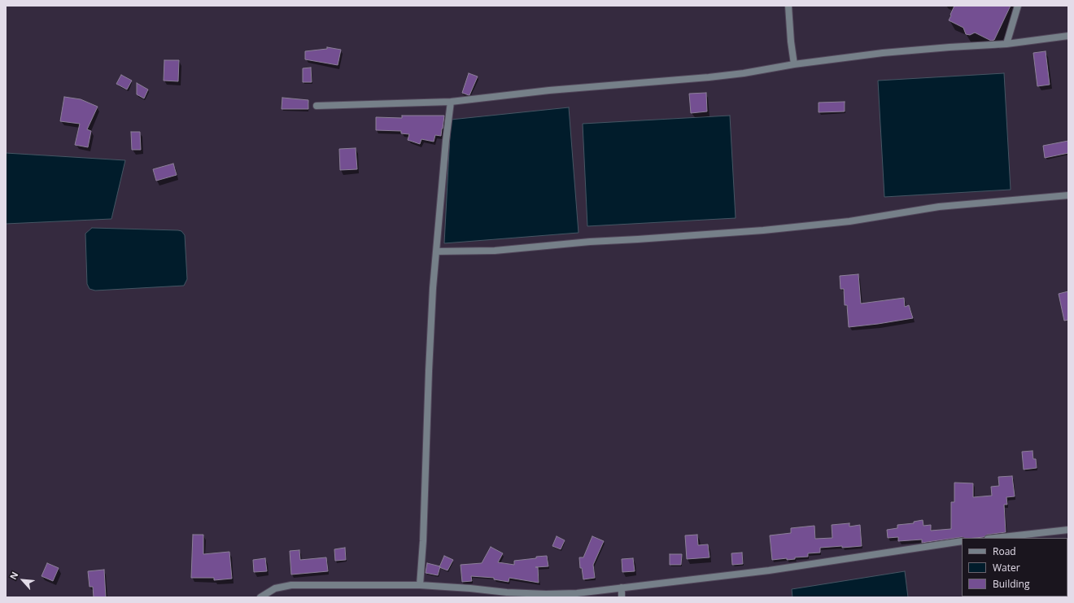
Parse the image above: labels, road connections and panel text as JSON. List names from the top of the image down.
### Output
{
  "legend": ["Road", "Water", "Building"],
  "north": "top left"
}
